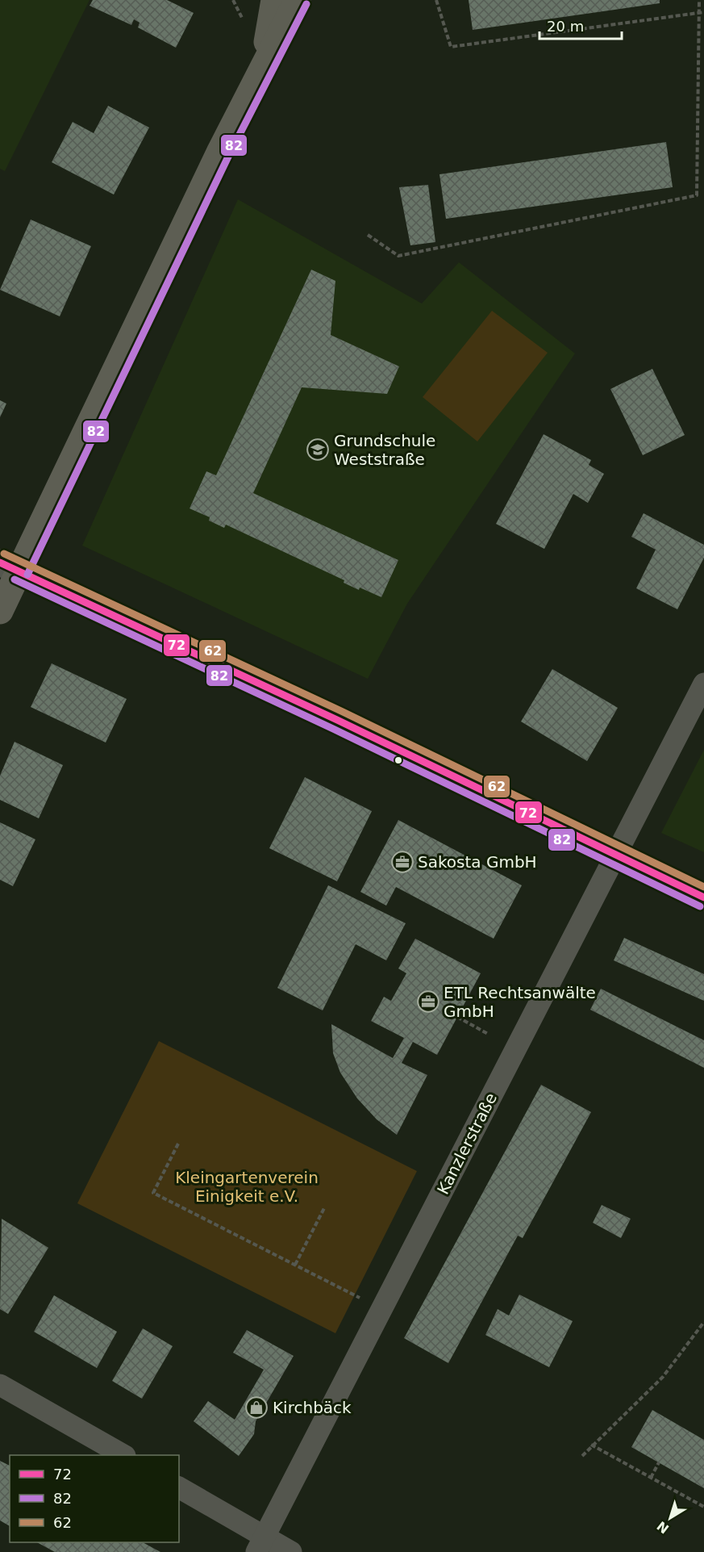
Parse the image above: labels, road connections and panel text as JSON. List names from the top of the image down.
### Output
{
  "streets": {
    "street": ["Kanzlerstraße"]
  },
  "parks": ["Kleingartenverein Einigkeit e.V."],
  "places": {
    "school or university": ["Grundschule Weststraße"],
    "office": ["Sakosta GmbH", "ETL Rechtsanwälte GmbH"],
    "shop": ["Kirchbäck"]
  },
  "lines": ["transit line 82", "transit line 62", "transit line 72"],
  "legend": ["72", "82", "62"],
  "scale_bar": "20 m",
  "north": "bottom left"
}
